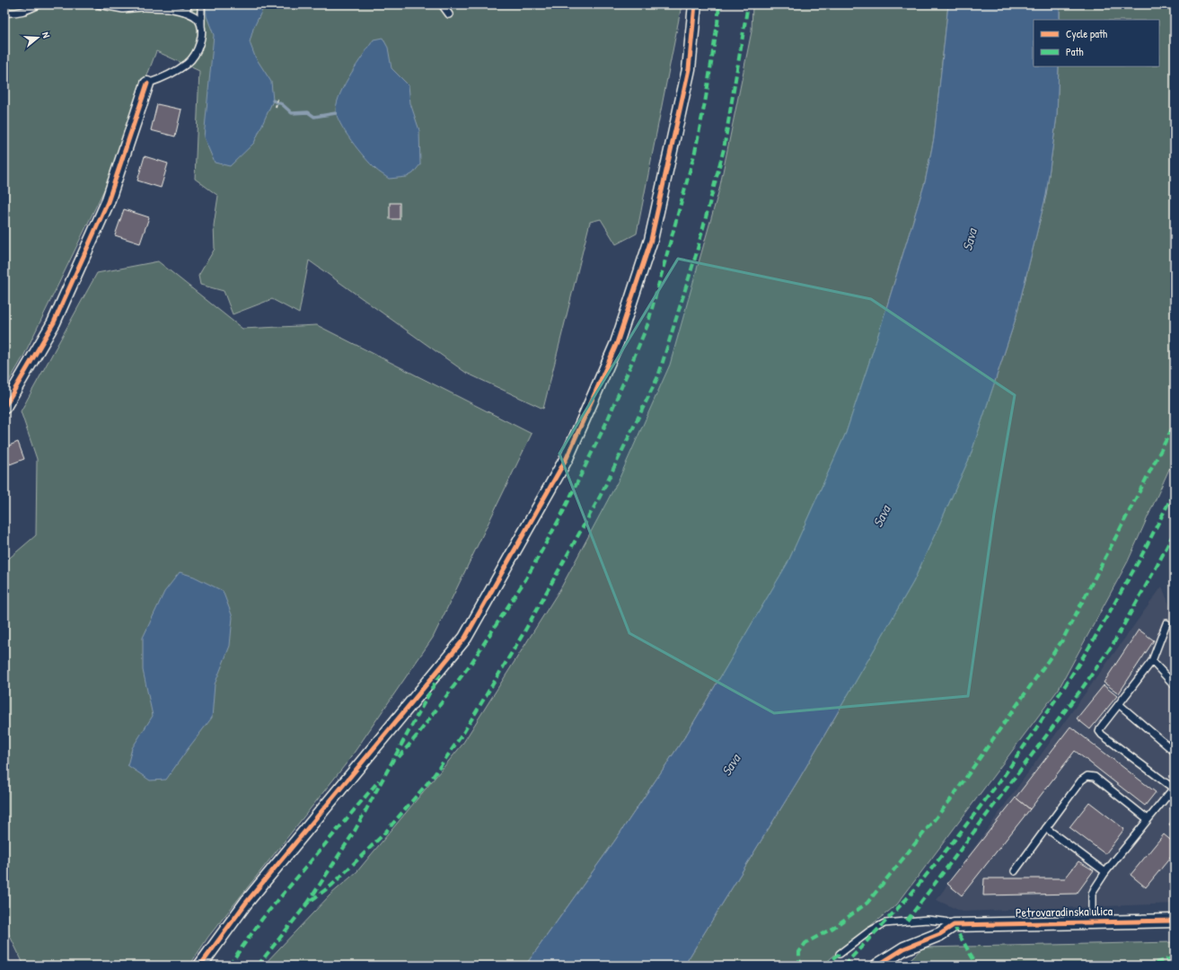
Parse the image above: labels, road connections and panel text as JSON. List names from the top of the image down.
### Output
{
  "streets": {
    "street": ["Petrovaradinska ulica"]
  },
  "water": ["Sava"],
  "legend": ["Cycle path", "Path"],
  "north": "right"
}
